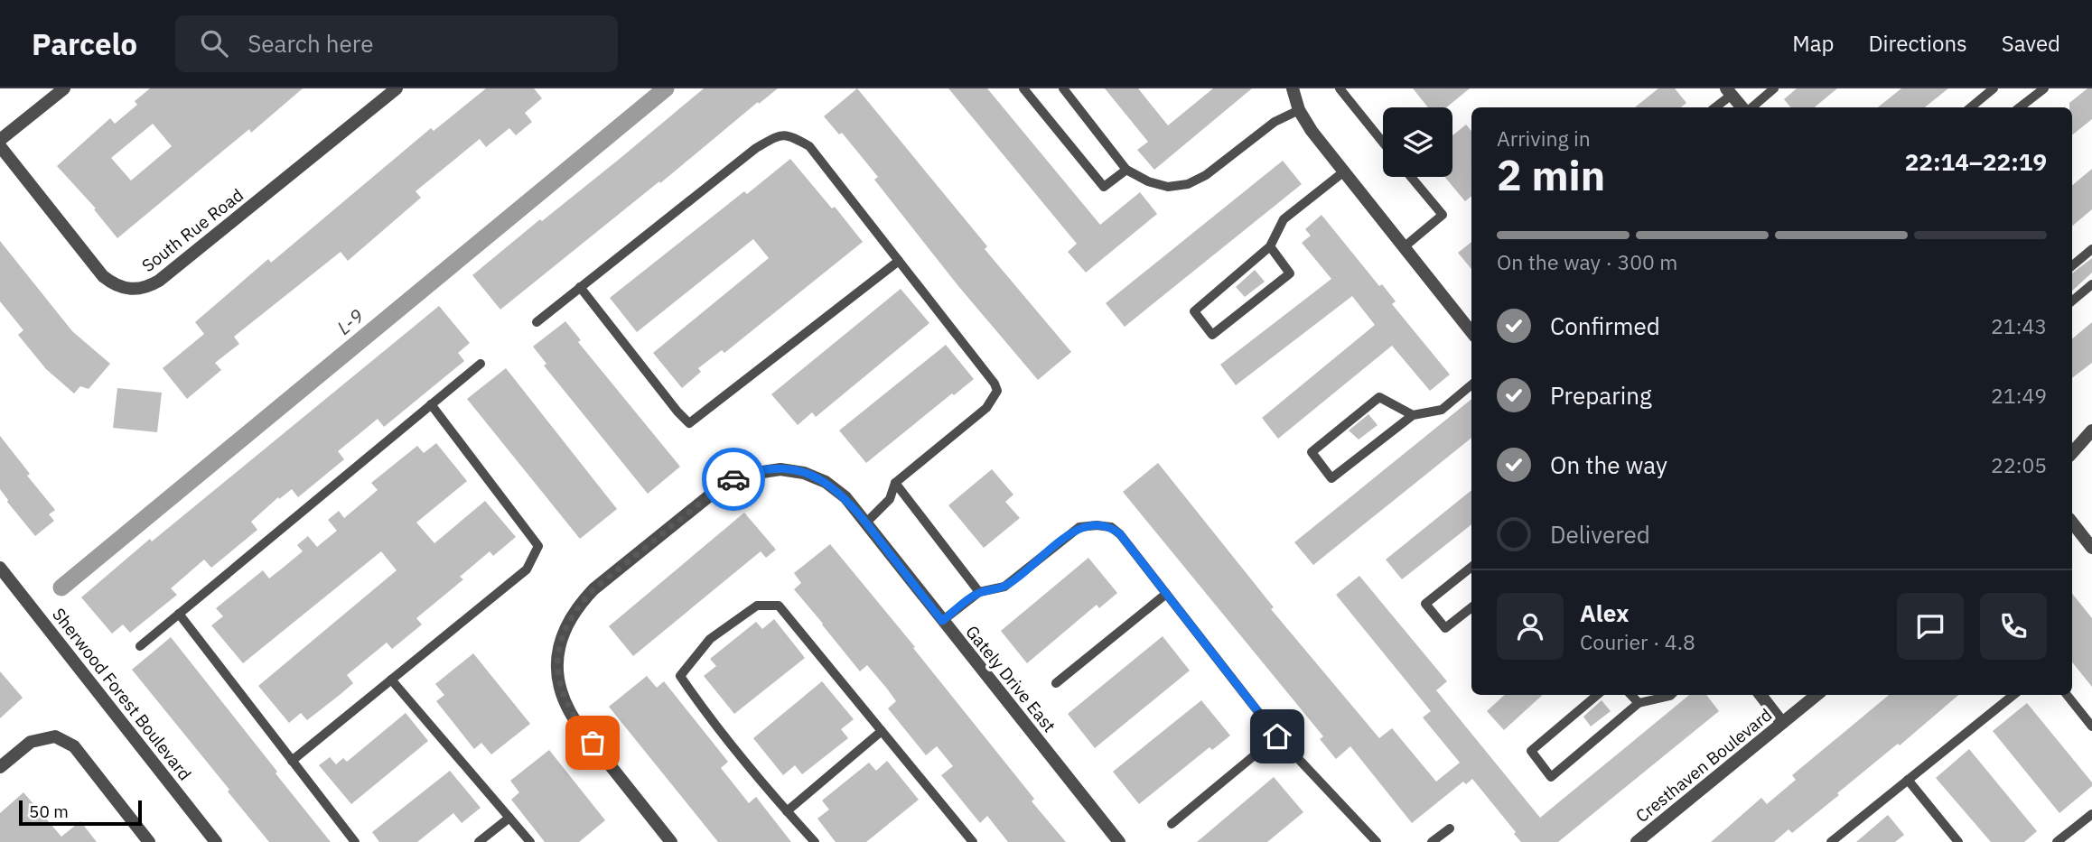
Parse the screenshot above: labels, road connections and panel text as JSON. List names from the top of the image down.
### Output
{
  "streets": {
    "street": [
      "South Rue Road",
      "Gately Drive East",
      "Sherwood Forest Boulevard",
      "Cresthaven Boulevard"
    ]
  },
  "water": ["L-9"],
  "scale_bar": "50 m",
  "page": {
    "header": "Parcelo",
    "search": "Search here",
    "nav": ["Map", "Directions", "Saved"],
    "heading": ["2 min", "Arriving in", "22:14–22:19"],
    "panel": ["Alex", "Courier · 4.8"],
    "bar": "On the way · 300 m",
    "list": [
      ["Confirmed", "21:43"],
      ["Preparing", "21:49"],
      ["On the way", "22:05"],
      "Delivered"
    ],
    "scale": "50 m"
  }
}
